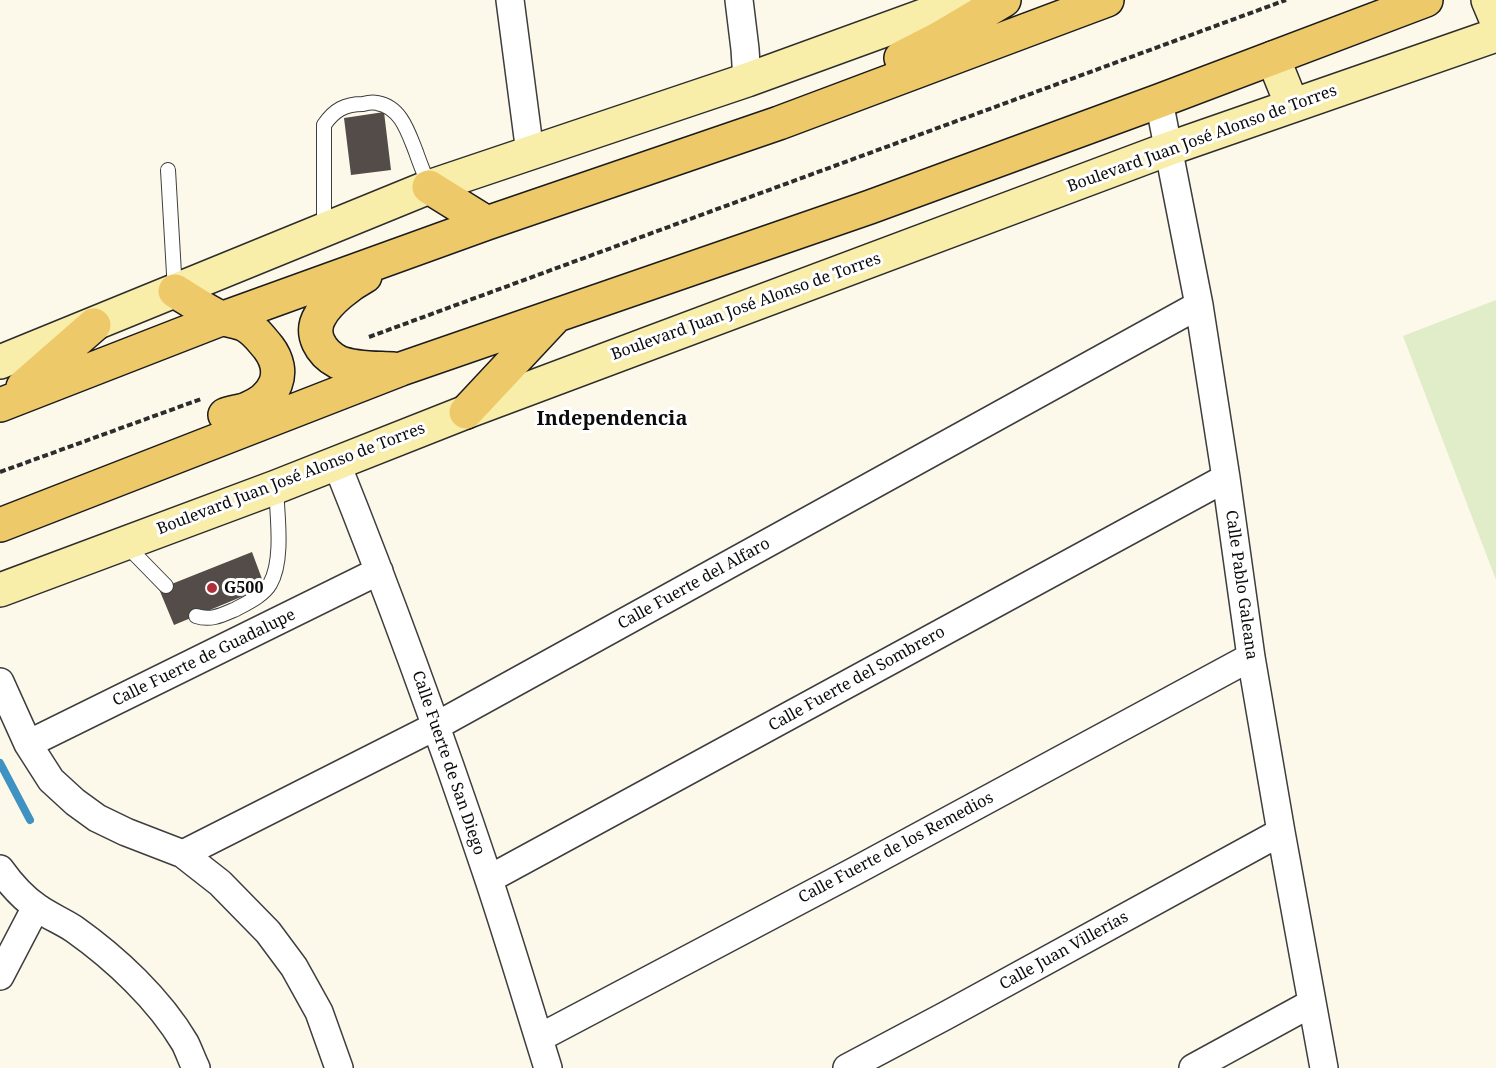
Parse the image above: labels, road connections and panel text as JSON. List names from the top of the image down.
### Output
{
  "streets": {
    "street": [
      "Boulevard Juan José Alonso de Torres",
      "Calle Fuerte del Alfaro",
      "Calle Pablo Galeana",
      "Calle Fuerte de Guadalupe",
      "Calle Fuerte del Sombrero",
      "Calle Fuerte de San Diego",
      "Calle Fuerte de los Remedios",
      "Calle Juan Villerías"
    ]
  },
  "crossings": [
    ["Boulevard Juan José Alonso de Torres", "Calle Pablo Galeana"],
    ["Boulevard Juan José Alonso de Torres", "Calle Fuerte de San Diego"],
    ["Calle Fuerte del Alfaro", "Calle Pablo Galeana"],
    ["Calle Fuerte del Alfaro", "Calle Fuerte de San Diego"],
    ["Calle Pablo Galeana", "Calle Fuerte del Sombrero"],
    ["Calle Pablo Galeana", "Calle Fuerte de los Remedios"],
    ["Calle Pablo Galeana", "Calle Juan Villerías"],
    ["Calle Fuerte de Guadalupe", "Calle Fuerte de San Diego"],
    ["Calle Fuerte del Sombrero", "Calle Fuerte de San Diego"],
    ["Calle Fuerte de San Diego", "Calle Fuerte de los Remedios"]
  ],
  "districts": ["Independencia"],
  "places": ["G500"]
}
